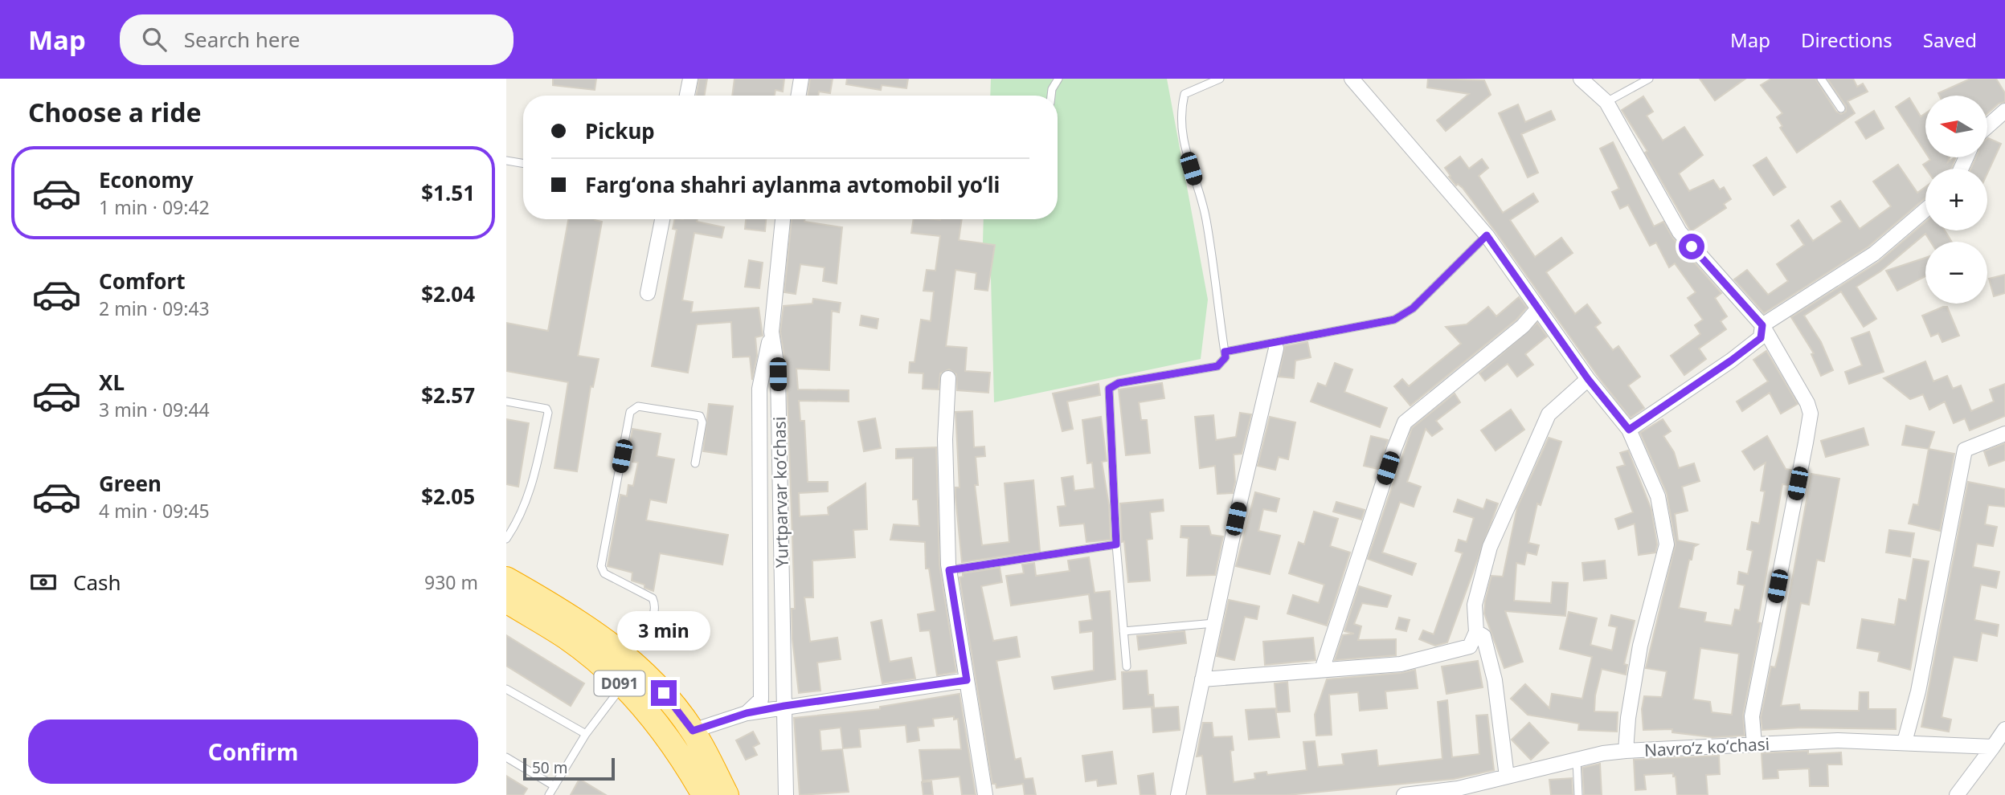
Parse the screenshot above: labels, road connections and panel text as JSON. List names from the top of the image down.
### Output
{
  "streets": {
    "highway": ["D091"],
    "street": ["Yurtparvar koʻchasi", "Navroʻz koʻchasi"]
  },
  "scale_bar": "50 m",
  "north": "left",
  "page": {
    "header": "Map",
    "search": "Search here",
    "nav": ["Map", "Directions", "Saved"],
    "heading": "Choose a ride",
    "map_buttons": ["+", "−"],
    "banner": ["Pickup", "Fargʻona shahri aylanma avtomobil yoʻli"],
    "list": [
      {
        "name": "Economy",
        "note": "1 min · 09:42",
        "value": "$1.51"
      },
      {
        "name": "Comfort",
        "note": "2 min · 09:43",
        "value": "$2.04"
      },
      {
        "name": "XL",
        "note": "3 min · 09:44",
        "value": "$2.57"
      },
      {
        "name": "Green",
        "note": "4 min · 09:45",
        "value": "$2.05"
      }
    ],
    "pay": ["Cash", "930 m"],
    "bubble": "3 min",
    "buttons": "Confirm",
    "scale": "50 m"
  }
}
